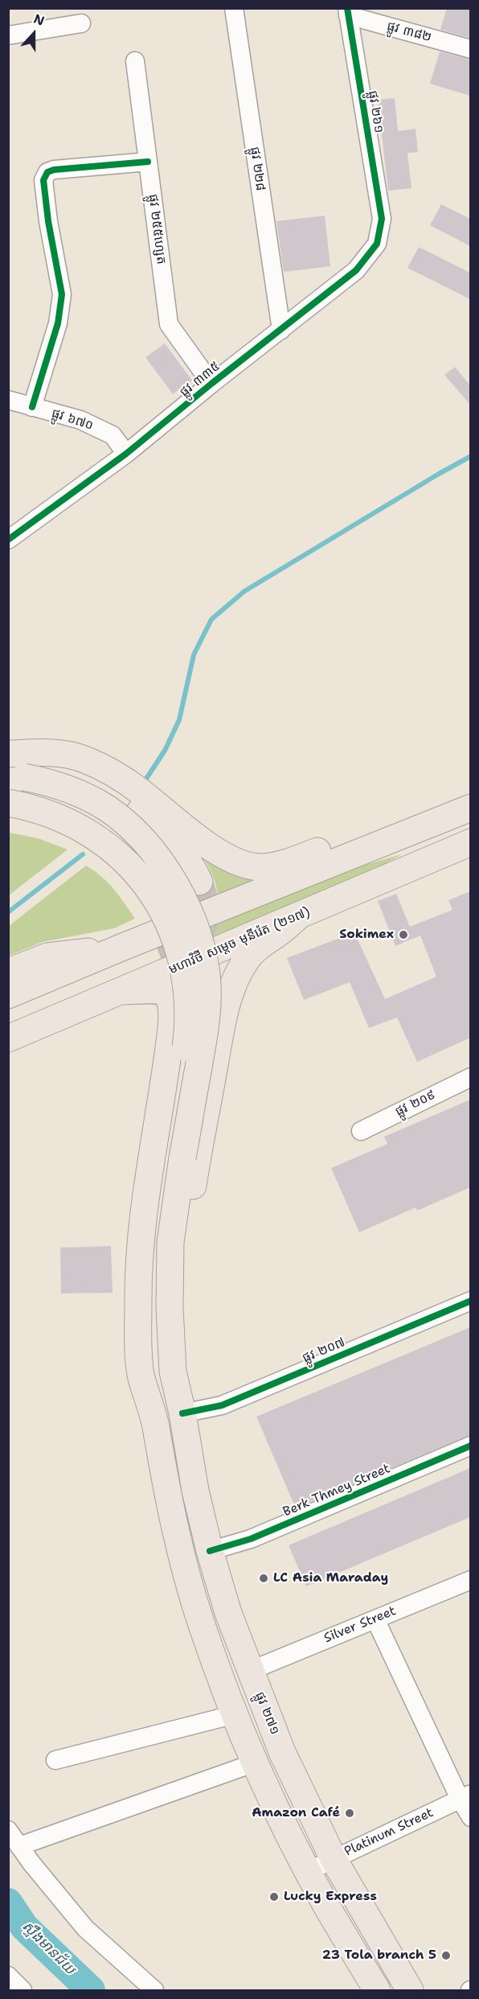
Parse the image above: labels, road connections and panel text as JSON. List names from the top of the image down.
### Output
{
  "streets": {
    "main road": ["មហាវិថី សម្តេច មុនីរ៉េត (២១៧)", "ផ្លូវ ២៧១"],
    "street": [
      "ផ្លូវ ៣៨២",
      "ផ្លូវ ២៦១",
      "ផ្លូវ ២២៨",
      "ផ្លូវ ២៥៥ហ្សេត",
      "ផ្លូវ ៣៣៥",
      "ផ្លូវ ៦៧០",
      "ផ្លូវ ២០៩",
      "ផ្លូវ ២០៧",
      "Berk Thmey Street",
      "Silver Street",
      "Platinum Street"
    ]
  },
  "crossings": [
    ["ផ្លូវ ៣៨២", "ផ្លូវ ២៦១"],
    ["ផ្លូវ ២៦១", "ផ្លូវ ៣៣៥"],
    ["ផ្លូវ ២២៨", "ផ្លូវ ៣៣៥"],
    ["ផ្លូវ ២៥៥ហ្សេត", "ផ្លូវ ៣៣៥"],
    ["ផ្លូវ ៣៣៥", "ផ្លូវ ៦៧០"],
    ["ផ្លូវ ២០៧", "ផ្លូវ ២៧១"],
    ["Berk Thmey Street", "ផ្លូវ ២៧១"],
    ["Silver Street", "ផ្លូវ ២៧១"],
    ["ផ្លូវ ២៧១", "Platinum Street"]
  ],
  "water": ["ស្ទឹងមានជ័យ"],
  "places": [
    "Sokimex",
    "LC Asia Maraday",
    "Amazon Café",
    "Lucky Express",
    "23 Tola branch 5"
  ],
  "north": "top"
}
